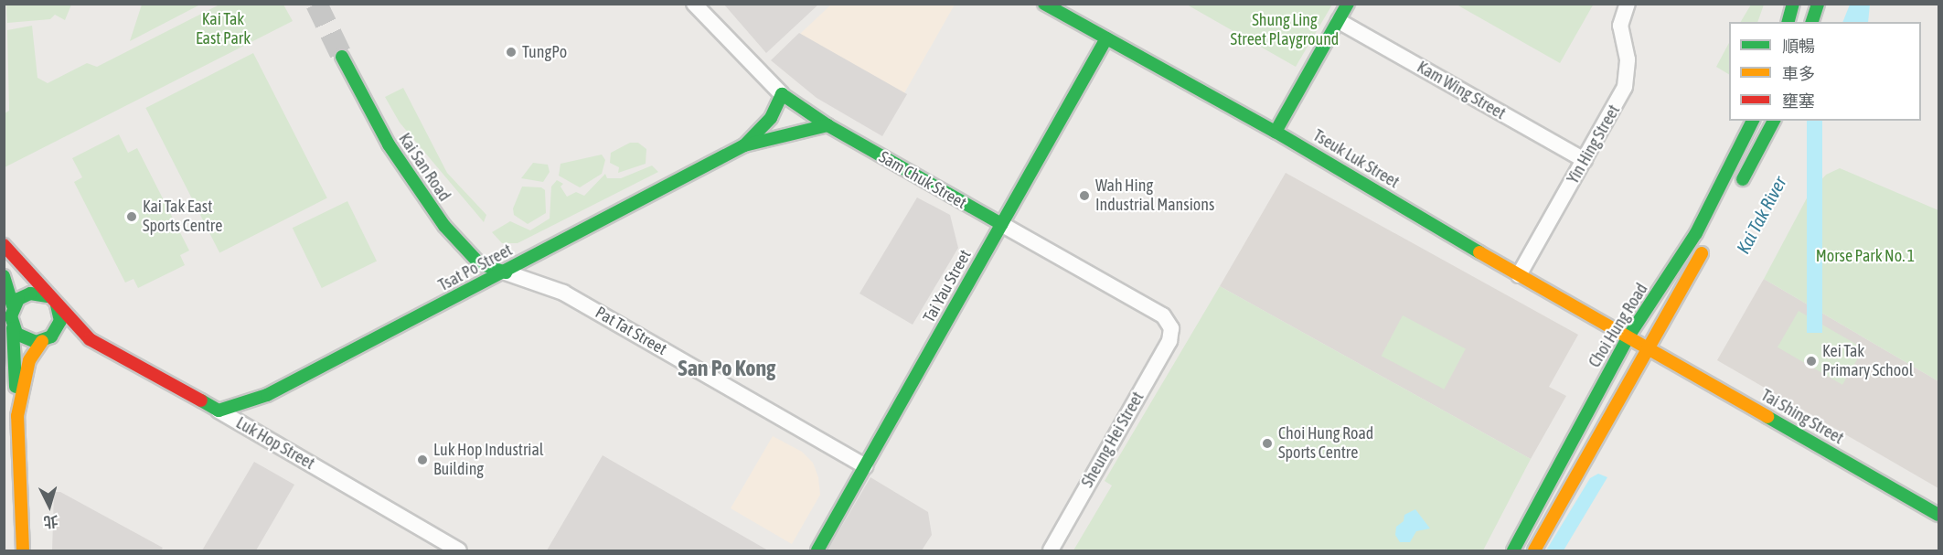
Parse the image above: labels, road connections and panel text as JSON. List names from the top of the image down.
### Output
{
  "streets": {
    "street": [
      "Kam Wing Street",
      "Yin Hing Street",
      "Tseuk Luk Street",
      "Kai San Road",
      "Sam Chuk Street",
      "Tsat Po Street",
      "Tai Yau Street",
      "Choi Hung Road",
      "Pat Tat Street",
      "Tai Shing Street",
      "Sheung Hei Street",
      "Luk Hop Street"
    ]
  },
  "crossings": [
    ["Kam Wing Street", "Yin Hing Street"],
    ["Yin Hing Street", "Tseuk Luk Street"],
    ["Tseuk Luk Street", "Tai Yau Street"],
    ["Tseuk Luk Street", "Choi Hung Road"],
    ["Tseuk Luk Street", "Tai Shing Street"],
    ["Kai San Road", "Tsat Po Street"],
    ["Kai San Road", "Pat Tat Street"],
    ["Sam Chuk Street", "Tsat Po Street"],
    ["Sam Chuk Street", "Tai Yau Street"],
    ["Sam Chuk Street", "Sheung Hei Street"],
    ["Tsat Po Street", "Pat Tat Street"],
    ["Tsat Po Street", "Luk Hop Street"],
    ["Tai Yau Street", "Pat Tat Street"]
  ],
  "districts": ["San Po Kong"],
  "water": ["Kai Tak River"],
  "parks": ["Kai Tak East Park", "Shung Ling Street Playground", "Morse Park No. 1"],
  "places": [
    "TungPo",
    "Wah Hing Industrial Mansions",
    "Kai Tak East Sports Centre",
    "Kei Tak Primary School",
    "Choi Hung Road Sports Centre",
    "Luk Hop Industrial Building"
  ],
  "legend": ["順暢", "車多", "壅塞"],
  "north": "bottom"
}
